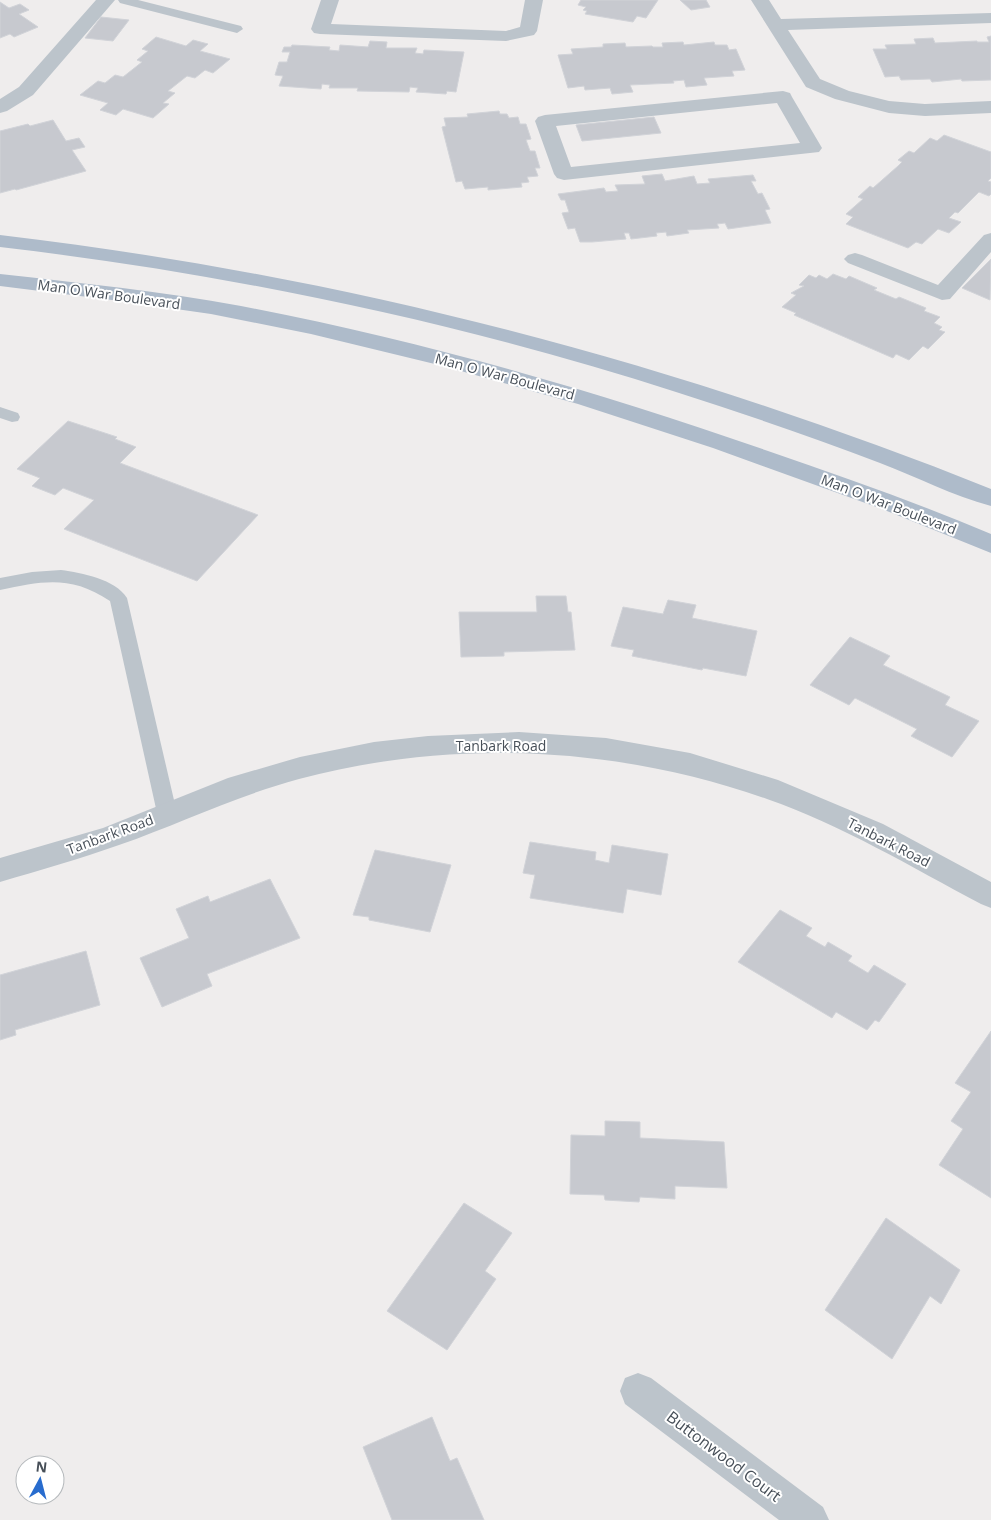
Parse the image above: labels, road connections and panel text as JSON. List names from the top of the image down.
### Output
{
  "streets": {
    "main road": ["Man O War Boulevard"],
    "street": ["Tanbark Road", "Buttonwood Court"]
  },
  "north": "top"
}
